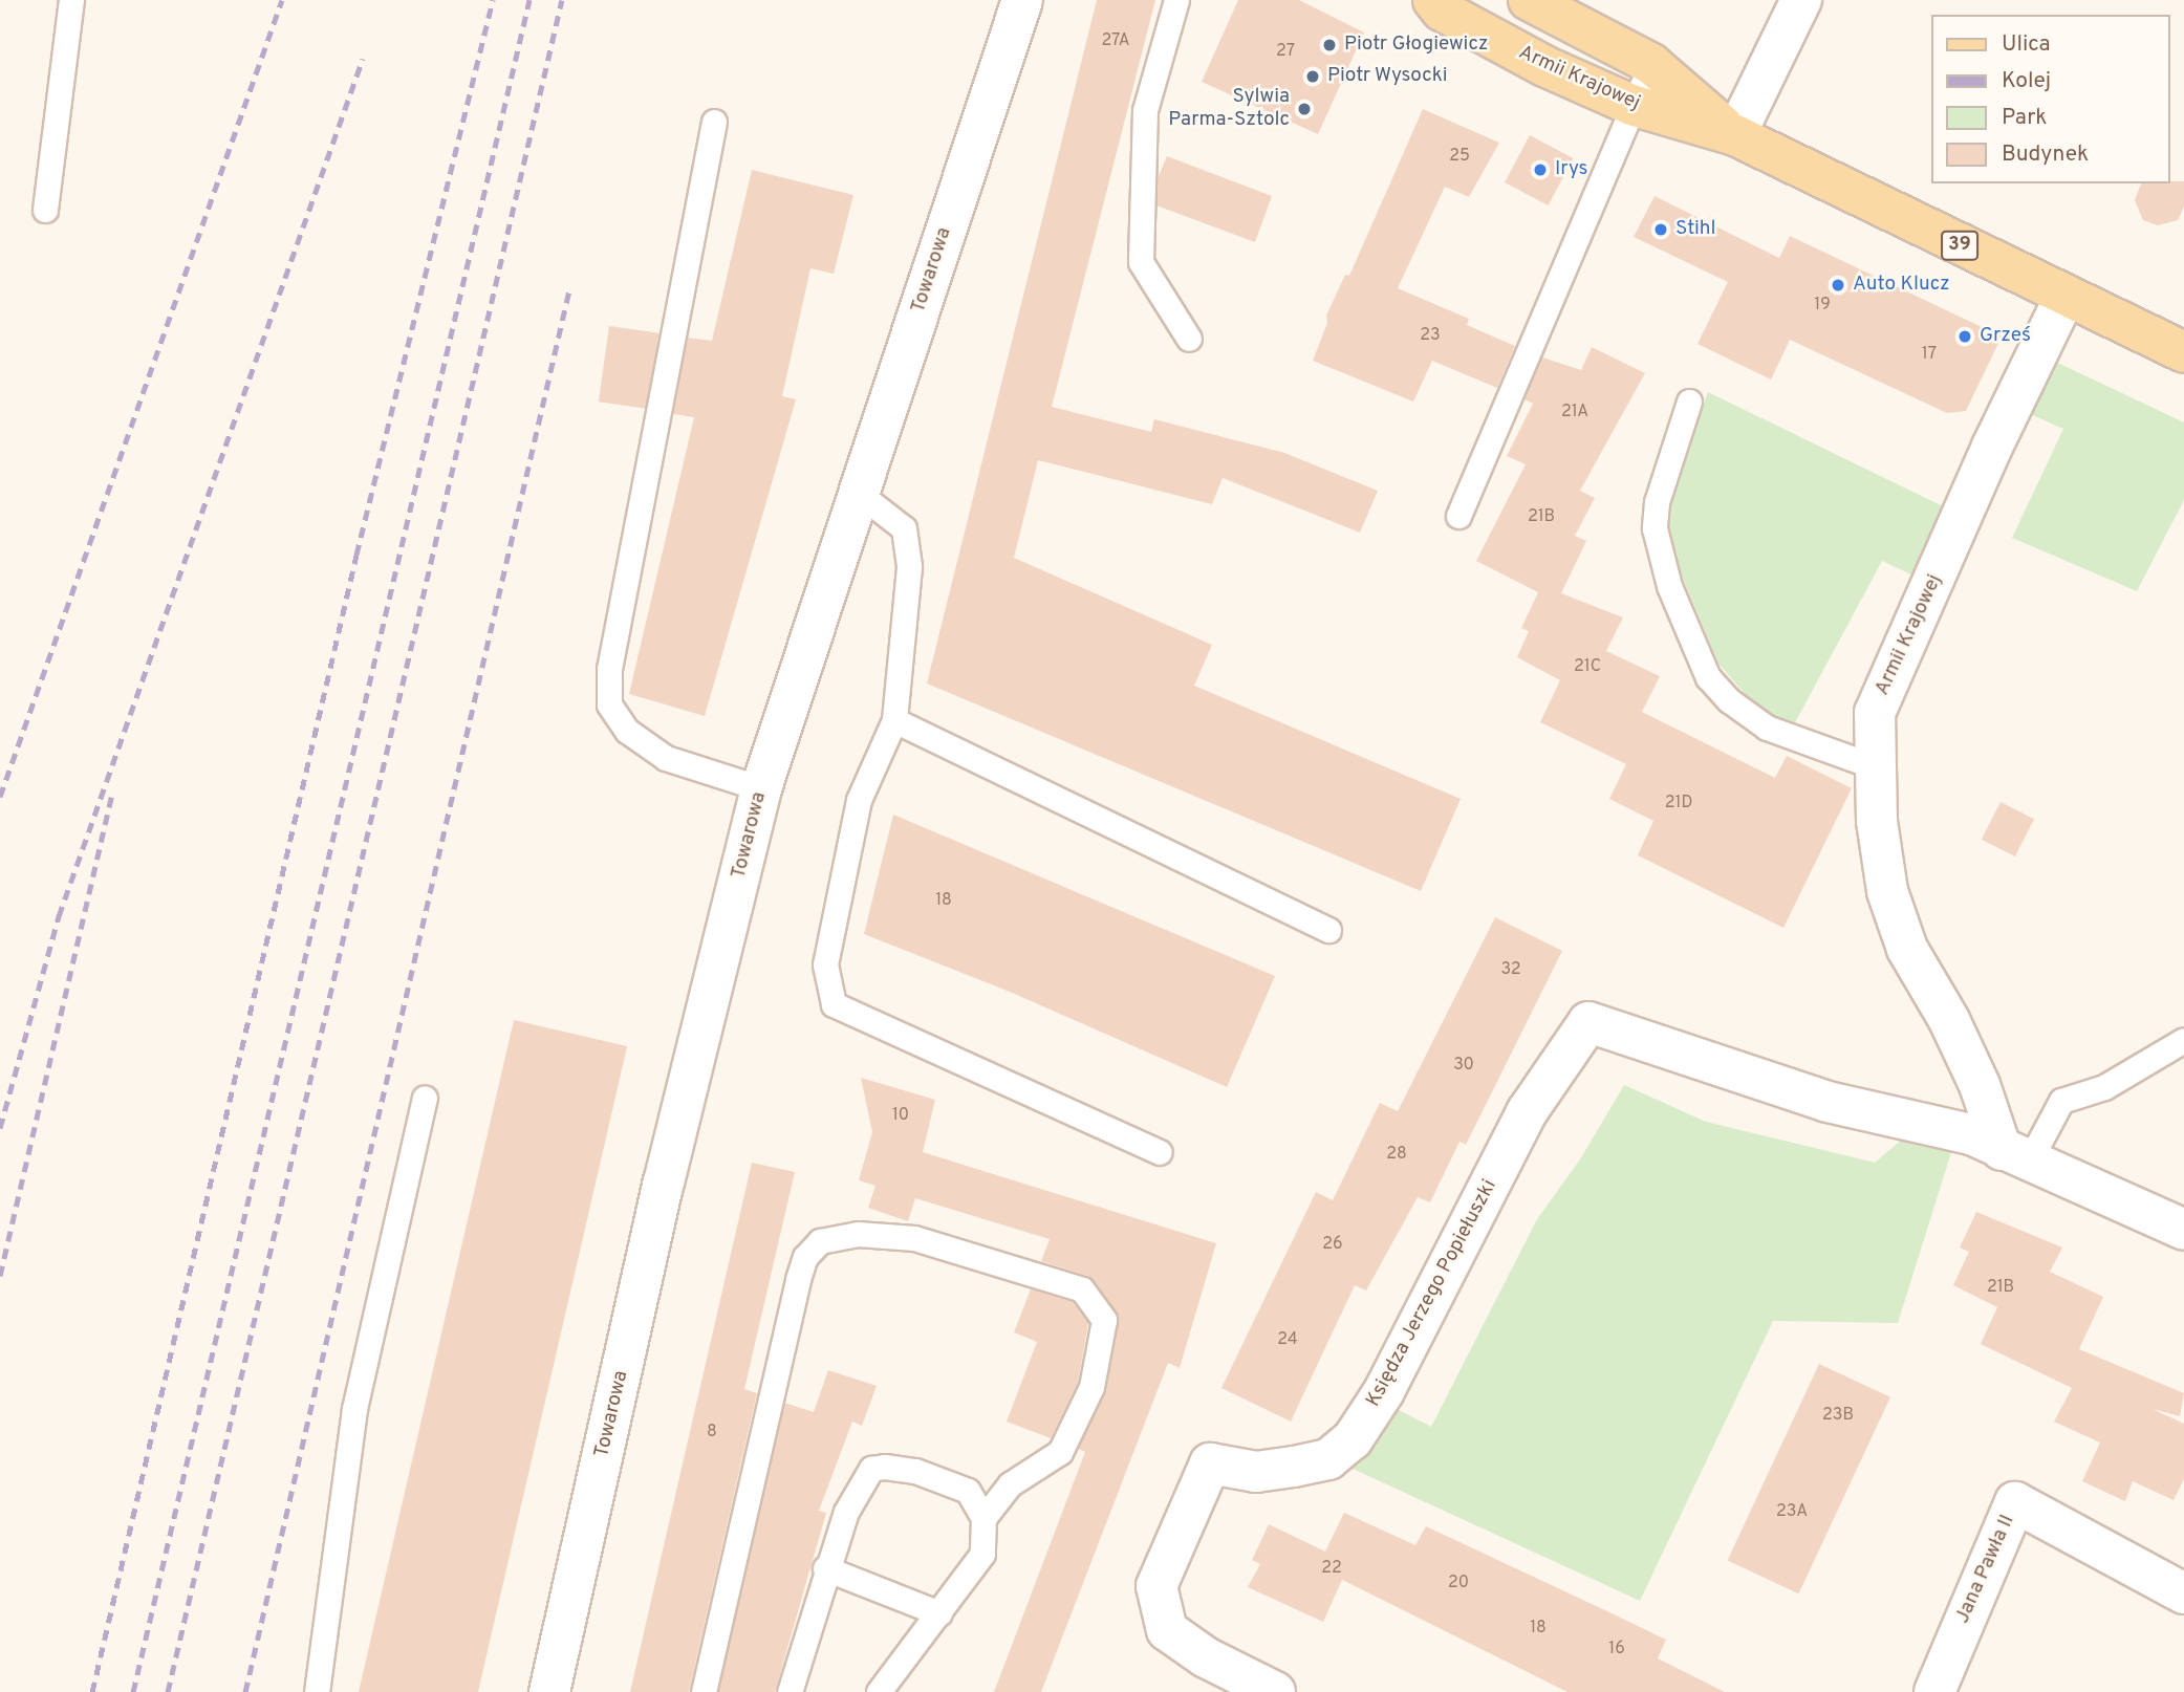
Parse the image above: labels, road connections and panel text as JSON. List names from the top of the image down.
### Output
{
  "streets": {
    "main road": ["Armii Krajowej", "39"],
    "street": ["Towarowa", "Księdza Jerzego Popiełuszki", "Jana Pawła II"]
  },
  "crossings": [
    ["Armii Krajowej", "Księdza Jerzego Popiełuszki"]
  ],
  "places": [
    "Piotr Głogiewicz",
    "Piotr Wysocki",
    "Sylwia Parma-Sztolc",
    "Irys",
    "Stihl",
    "Auto Klucz",
    "Grześ"
  ],
  "house_numbers": [
    "27A",
    "27",
    "25",
    "19",
    "23",
    "17",
    "21A",
    "21B",
    "21C",
    "21D",
    "18",
    "32",
    "30",
    "10",
    "28",
    "26",
    "21B",
    "24",
    "23B",
    "8",
    "23A",
    "22",
    "20",
    "18",
    "16"
  ],
  "legend": [
    "Ulica",
    "Kolej",
    "Park",
    "Budynek"
  ]
}
